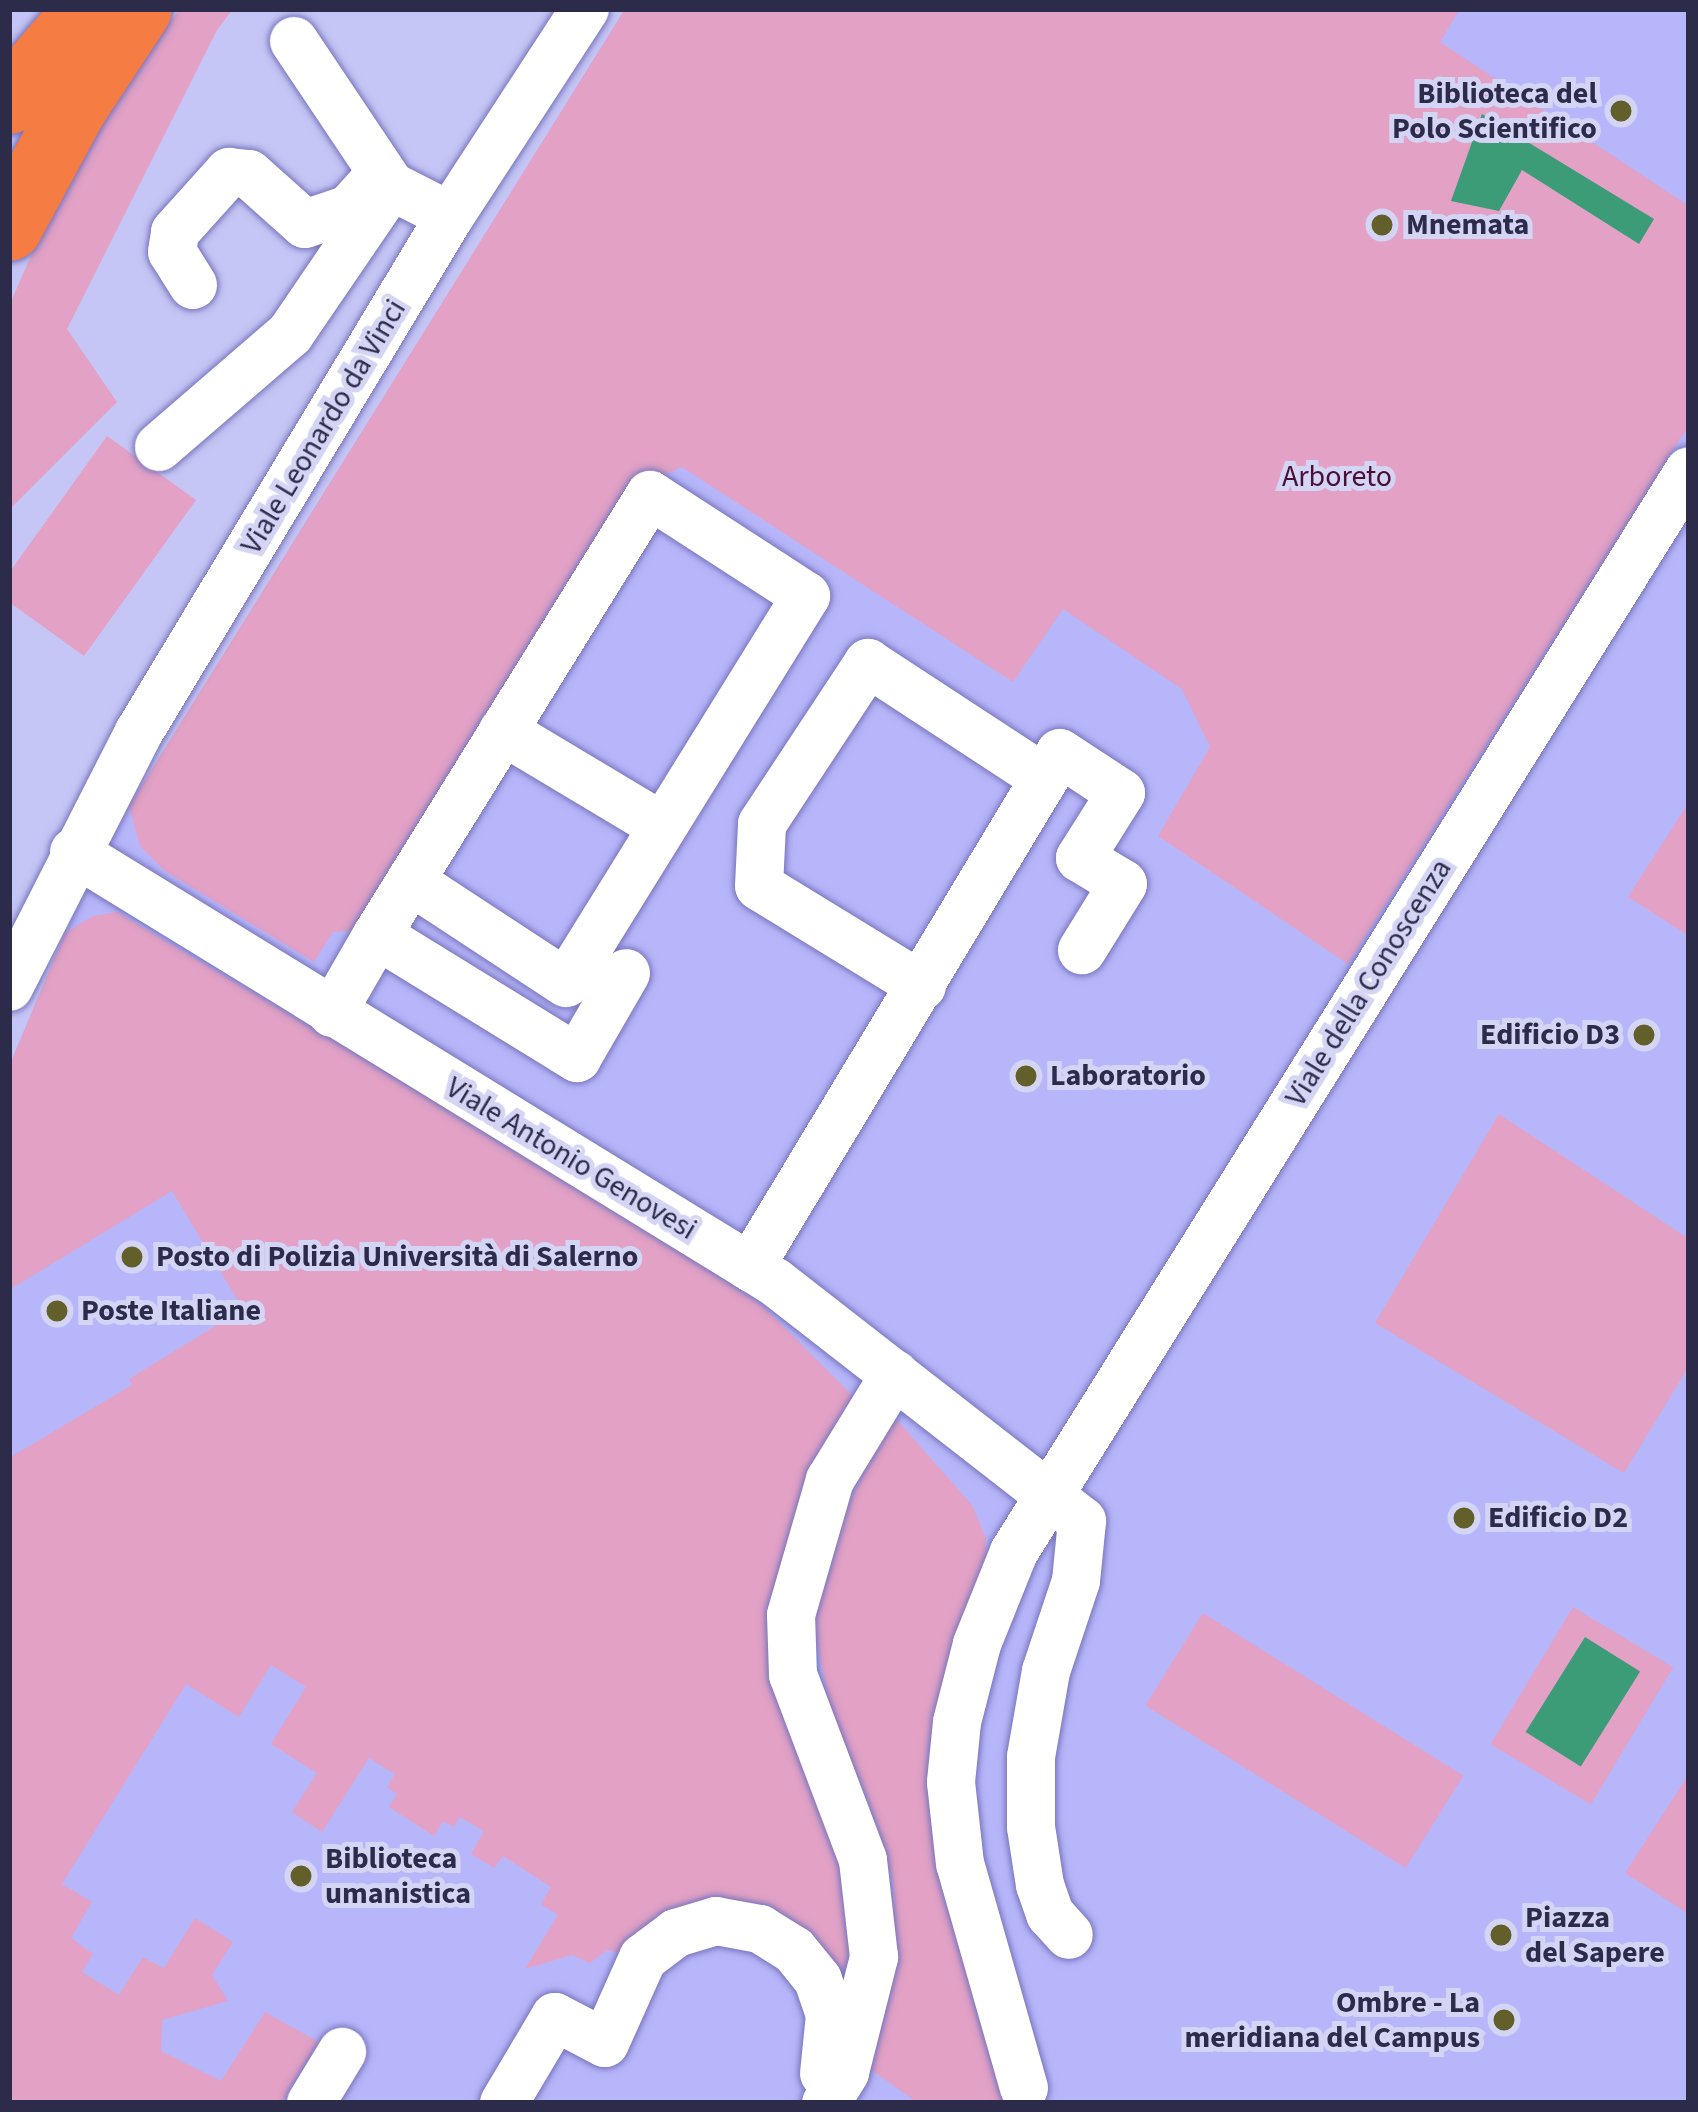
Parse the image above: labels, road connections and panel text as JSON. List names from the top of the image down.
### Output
{
  "streets": {
    "street": ["Viale Leonardo da Vinci", "Viale della Conoscenza", "Viale Antonio Genovesi"]
  },
  "crossings": [
    ["Viale Leonardo da Vinci", "Viale Antonio Genovesi"],
    ["Viale della Conoscenza", "Viale Antonio Genovesi"]
  ],
  "parks": ["Arboreto"],
  "places": [
    "Biblioteca del Polo Scientifico",
    "Mnemata",
    "Edificio D3",
    "Laboratorio",
    "Posto di Polizia Università di Salerno",
    "Poste Italiane",
    "Edificio D2",
    "Biblioteca umanistica",
    "Piazza del Sapere",
    "Ombre - La meridiana del Campus"
  ]
}
